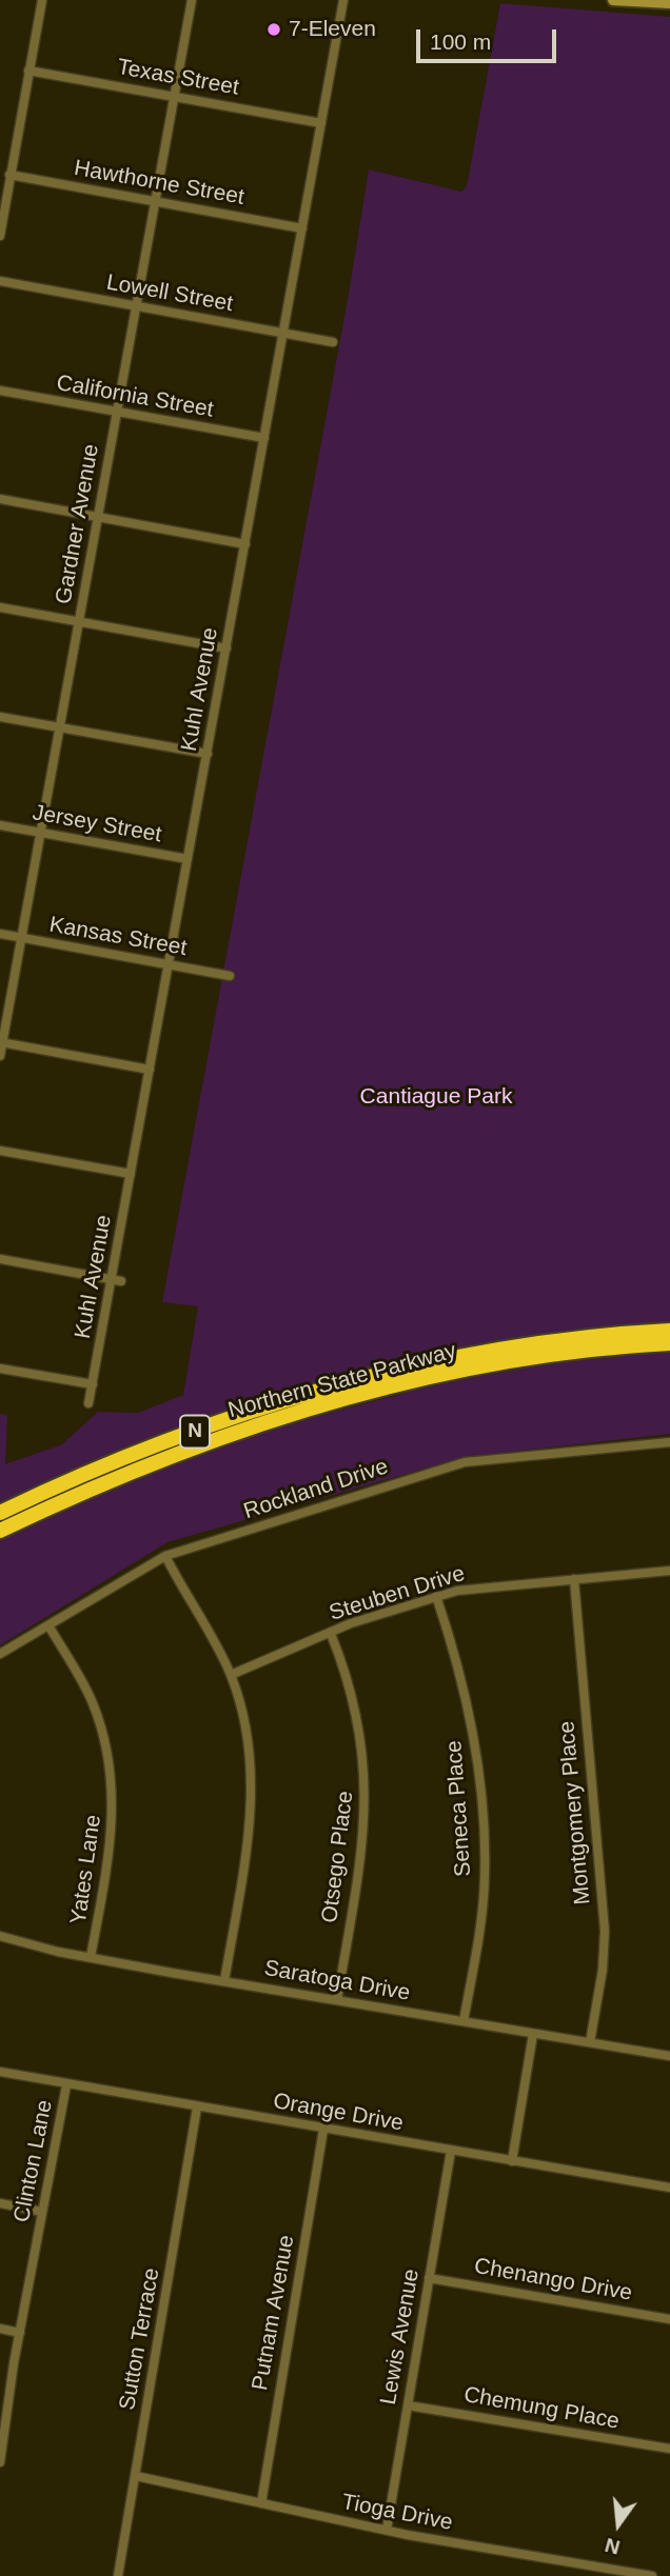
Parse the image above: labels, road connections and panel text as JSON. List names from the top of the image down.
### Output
{
  "streets": {
    "highway": ["Northern State Parkway", "N"],
    "street": [
      "Texas Street",
      "Hawthorne Street",
      "Lowell Street",
      "California Street",
      "Gardner Avenue",
      "Kuhl Avenue",
      "Jersey Street",
      "Kansas Street",
      "Rockland Drive",
      "Steuben Drive",
      "Seneca Place",
      "Montgomery Place",
      "Otsego Place",
      "Yates Lane",
      "Saratoga Drive",
      "Orange Drive",
      "Clinton Lane",
      "Chenango Drive",
      "Putnam Avenue",
      "Lewis Avenue",
      "Sutton Terrace",
      "Chemung Place",
      "Tioga Drive"
    ]
  },
  "crossings": [
    ["Texas Street", "Gardner Avenue"],
    ["Texas Street", "Kuhl Avenue"],
    ["Hawthorne Street", "Gardner Avenue"],
    ["Hawthorne Street", "Kuhl Avenue"],
    ["Lowell Street", "Gardner Avenue"],
    ["Lowell Street", "Kuhl Avenue"],
    ["California Street", "Gardner Avenue"],
    ["California Street", "Kuhl Avenue"],
    ["Gardner Avenue", "Jersey Street"],
    ["Gardner Avenue", "Kansas Street"],
    ["Kuhl Avenue", "Jersey Street"],
    ["Kuhl Avenue", "Kansas Street"],
    ["Rockland Drive", "Yates Lane"],
    ["Steuben Drive", "Seneca Place"],
    ["Steuben Drive", "Montgomery Place"],
    ["Steuben Drive", "Otsego Place"],
    ["Seneca Place", "Saratoga Drive"],
    ["Montgomery Place", "Saratoga Drive"],
    ["Otsego Place", "Saratoga Drive"],
    ["Yates Lane", "Saratoga Drive"],
    ["Orange Drive", "Clinton Lane"],
    ["Orange Drive", "Putnam Avenue"],
    ["Orange Drive", "Lewis Avenue"],
    ["Orange Drive", "Sutton Terrace"],
    ["Chenango Drive", "Lewis Avenue"],
    ["Putnam Avenue", "Tioga Drive"],
    ["Lewis Avenue", "Chemung Place"],
    ["Lewis Avenue", "Tioga Drive"],
    ["Sutton Terrace", "Tioga Drive"]
  ],
  "parks": ["Cantiague Park"],
  "places": ["7-Eleven"],
  "scale_bar": "100 m",
  "north": "bottom"
}
